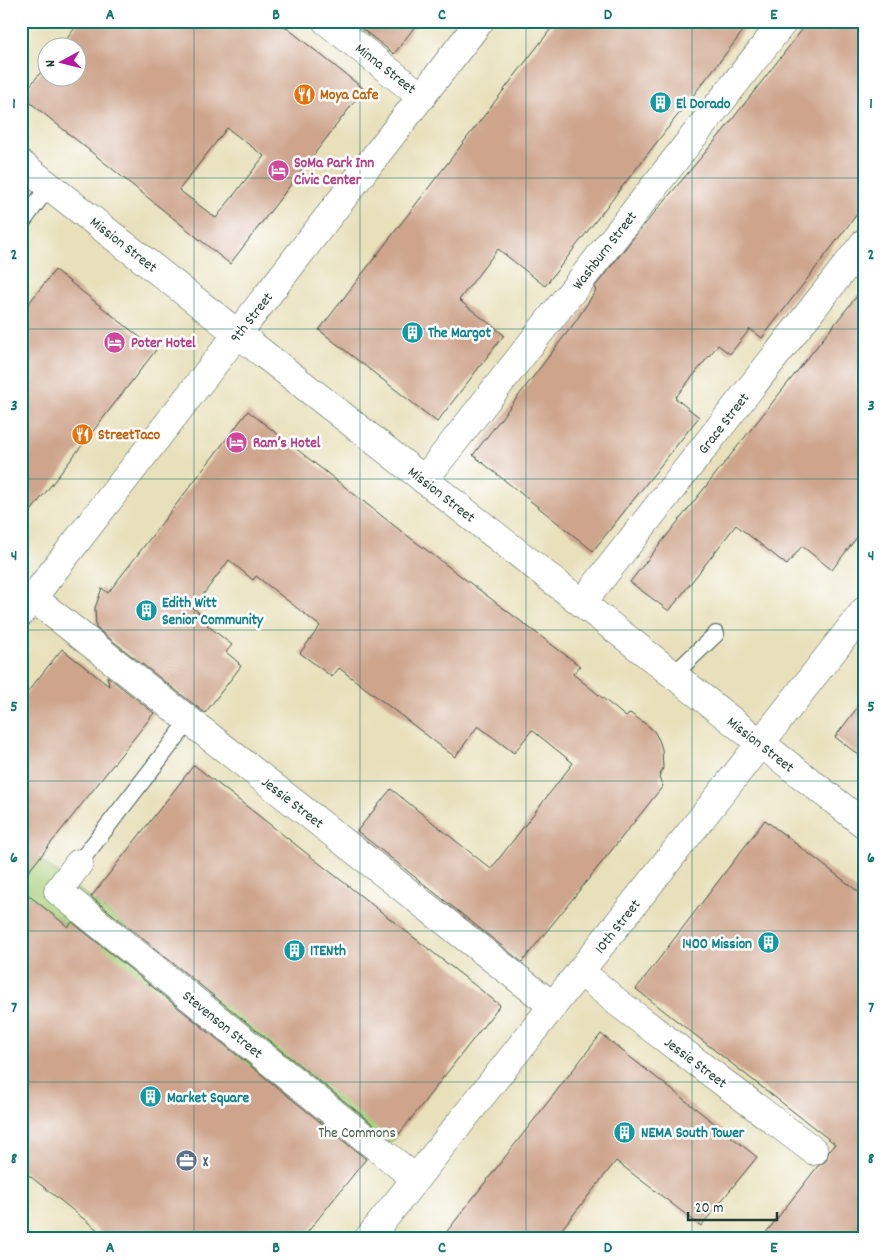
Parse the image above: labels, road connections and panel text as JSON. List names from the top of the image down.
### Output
{
  "streets": {
    "main road": [
      "Minna Street",
      "Mission Street",
      "Washburn Street",
      "9th Street",
      "Grace Street",
      "Jessie Street",
      "10th Street",
      "Stevenson Street"
    ]
  },
  "crossings": [
    ["Minna Street", "9th Street"],
    ["Mission Street", "Washburn Street"],
    ["Mission Street", "9th Street"],
    ["Mission Street", "Grace Street"],
    ["Mission Street", "10th Street"],
    ["9th Street", "Jessie Street"],
    ["Jessie Street", "10th Street"],
    ["10th Street", "Stevenson Street"]
  ],
  "parks": ["The Commons"],
  "places": {
    "restaurant": ["Moya Cafe", "StreetTaco"],
    "building": [
      "El Dorado",
      "The Margot",
      "Edith Witt Senior Community",
      "1400 Mission",
      "1TENth",
      "Market Square",
      "NEMA South Tower"
    ],
    "hotel": ["SoMa Park Inn Civic Center", "Poter Hotel", "Ram’s Hotel"],
    "office": ["X"]
  },
  "scale_bar": "20 m",
  "north": "left",
  "grid": {
    "columns": [
      "A",
      "B",
      "C",
      "D",
      "E"
    ],
    "rows": [
      "1",
      "2",
      "3",
      "4",
      "5",
      "6",
      "7",
      "8"
    ]
  }
}
